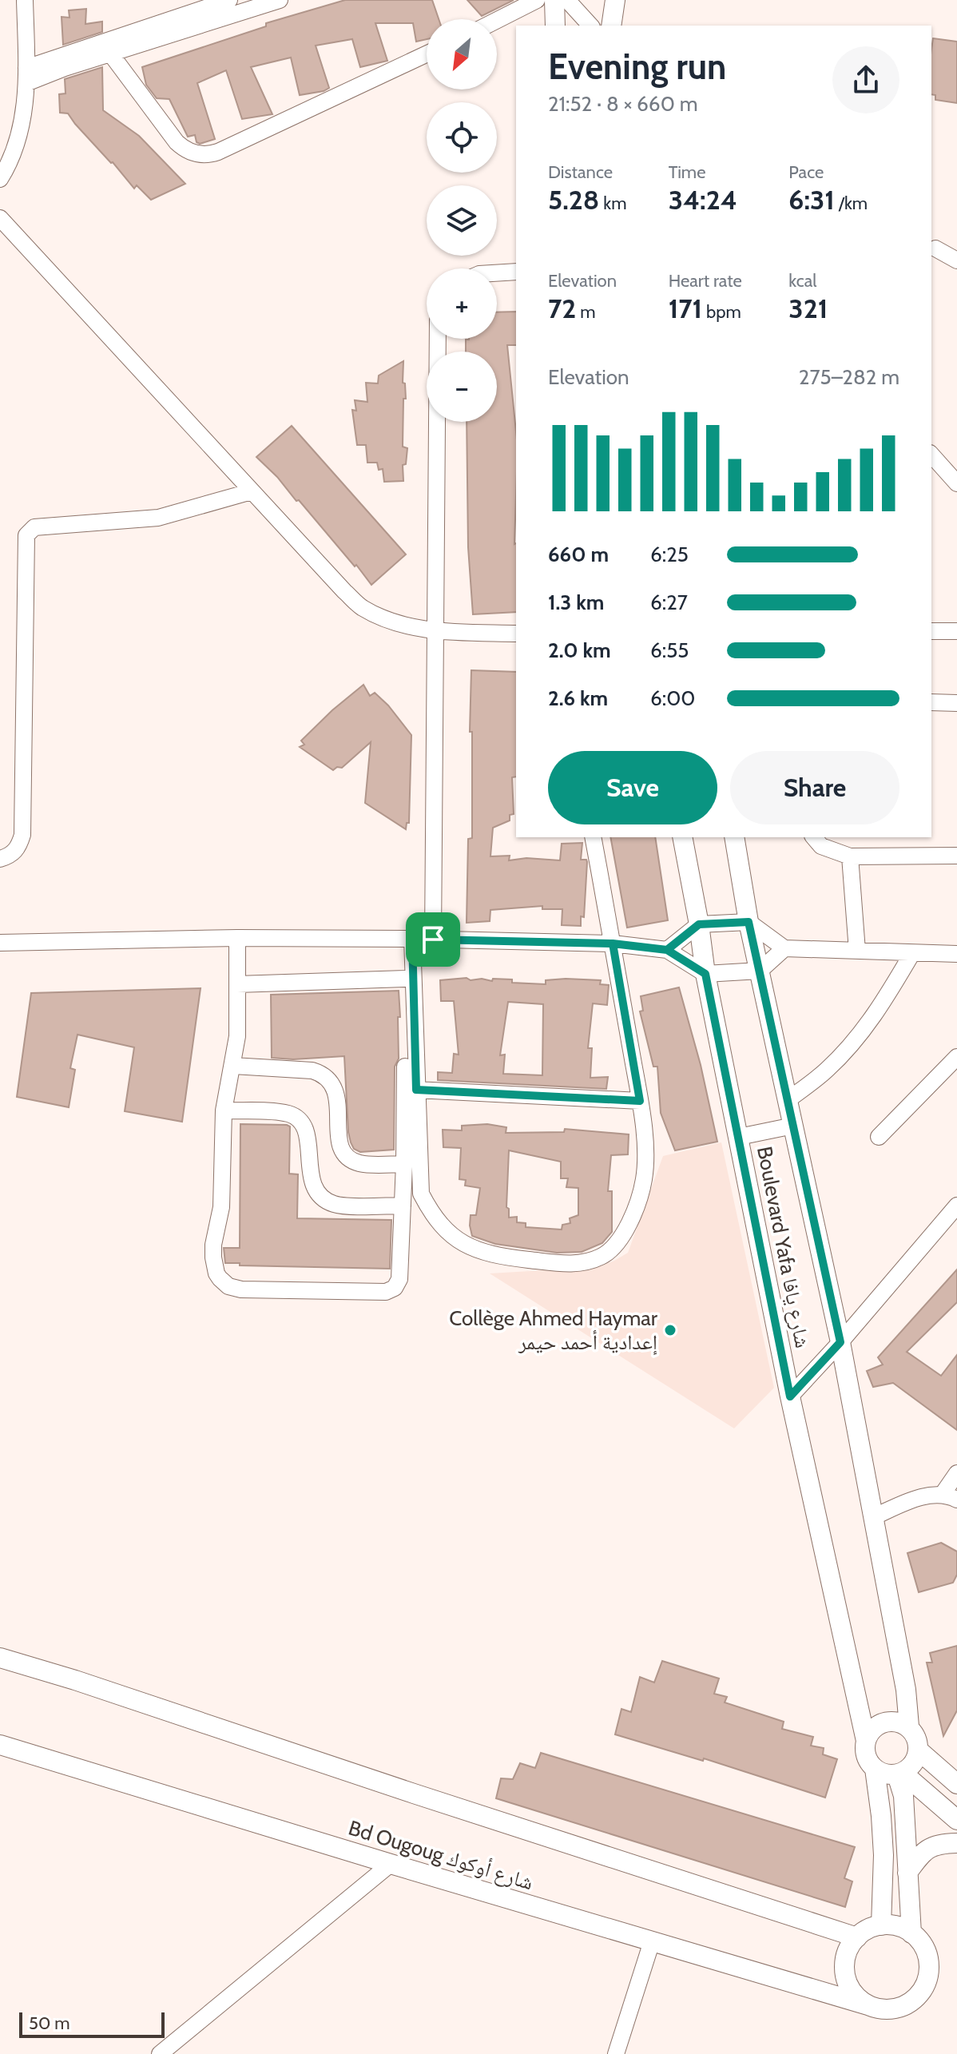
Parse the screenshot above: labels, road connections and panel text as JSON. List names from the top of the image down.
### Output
{
  "streets": {
    "street": ["Boulevard Yafa شارع يافا", "Bd Ougoug شارع أوكوك"]
  },
  "places": ["Collège Ahmed Haymar إعدادية أحمد حيمر"],
  "scale_bar": "50 m",
  "north": "bottom left",
  "page": {
    "map_buttons": ["+", "−"],
    "heading": ["Evening run", "21:52 · 8 × 660 m"],
    "stats": [
      ["Distance", "5.28 km"],
      ["Time", "34:24"],
      ["Pace", "6:31 /km"],
      ["Elevation", "72 m"],
      ["Heart rate", "171 bpm"],
      ["kcal", "321"]
    ],
    "chart": ["Elevation", "275–282 m"],
    "list": [
      {
        "name": "660 m",
        "note": "6:25"
      },
      {
        "name": "1.3 km",
        "note": "6:27"
      },
      {
        "name": "2.0 km",
        "note": "6:55"
      },
      {
        "name": "2.6 km",
        "note": "6:00"
      }
    ],
    "buttons": ["Save", "Share"],
    "scale": "50 m"
  }
}
